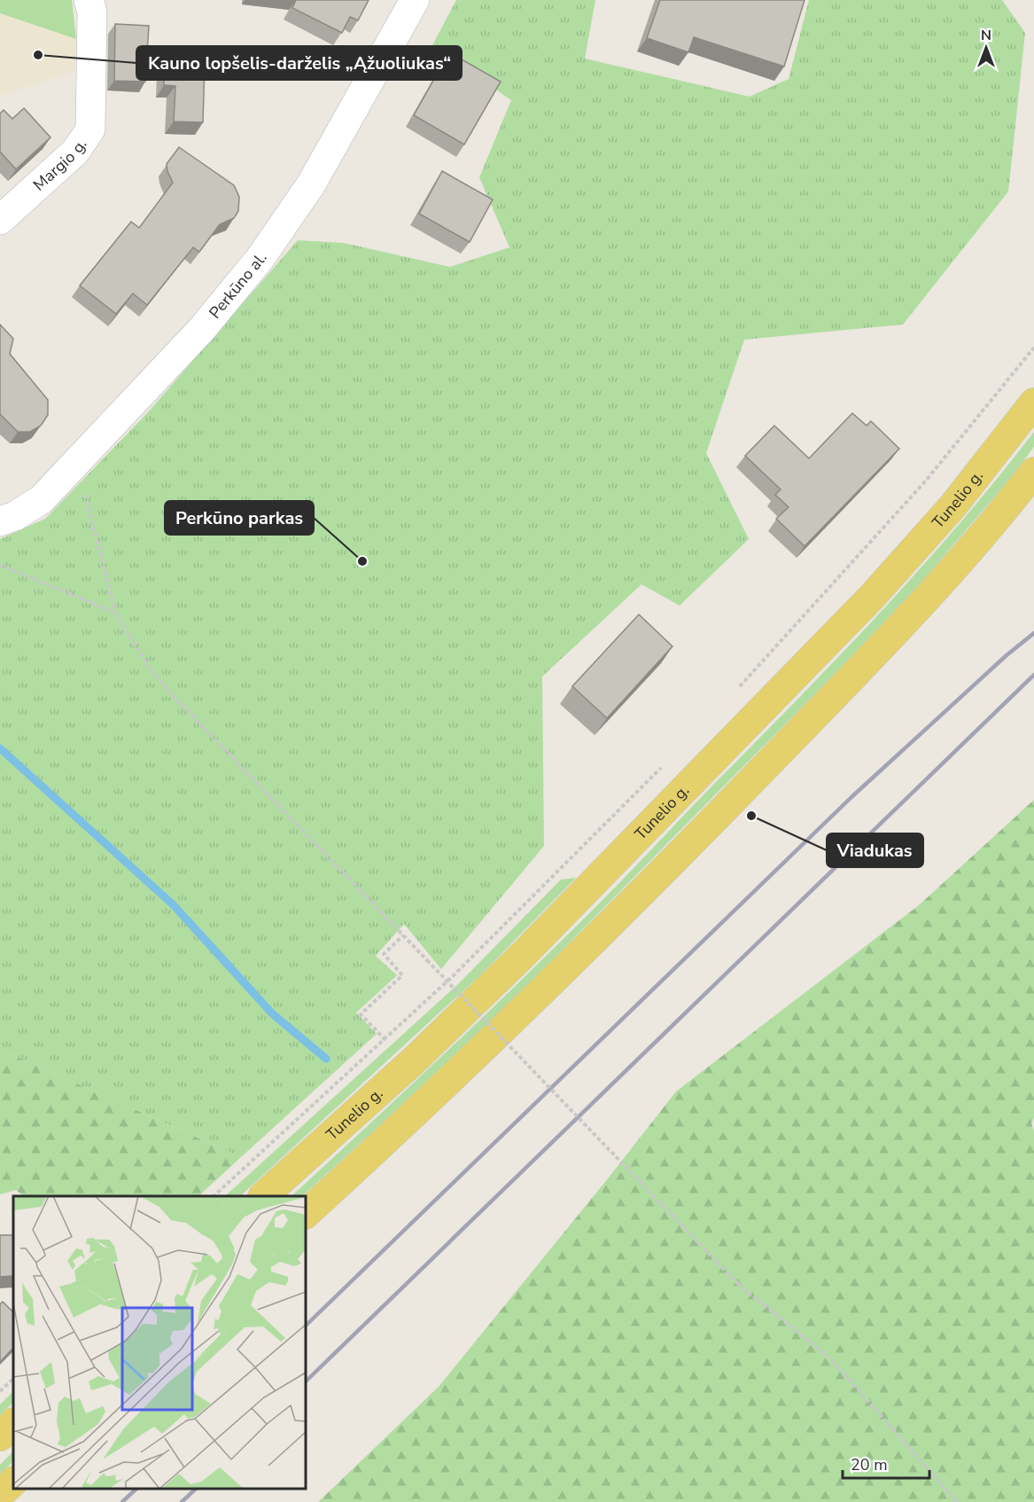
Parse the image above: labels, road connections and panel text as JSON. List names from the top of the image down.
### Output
{
  "streets": {
    "main road": ["Tunelio g."],
    "street": ["Margio g.", "Perkūno al."]
  },
  "places": ["Kauno lopšelis-darželis „Ąžuoliukas“", "Perkūno parkas", "Viadukas"],
  "scale_bar": "20 m",
  "north": "top"
}
